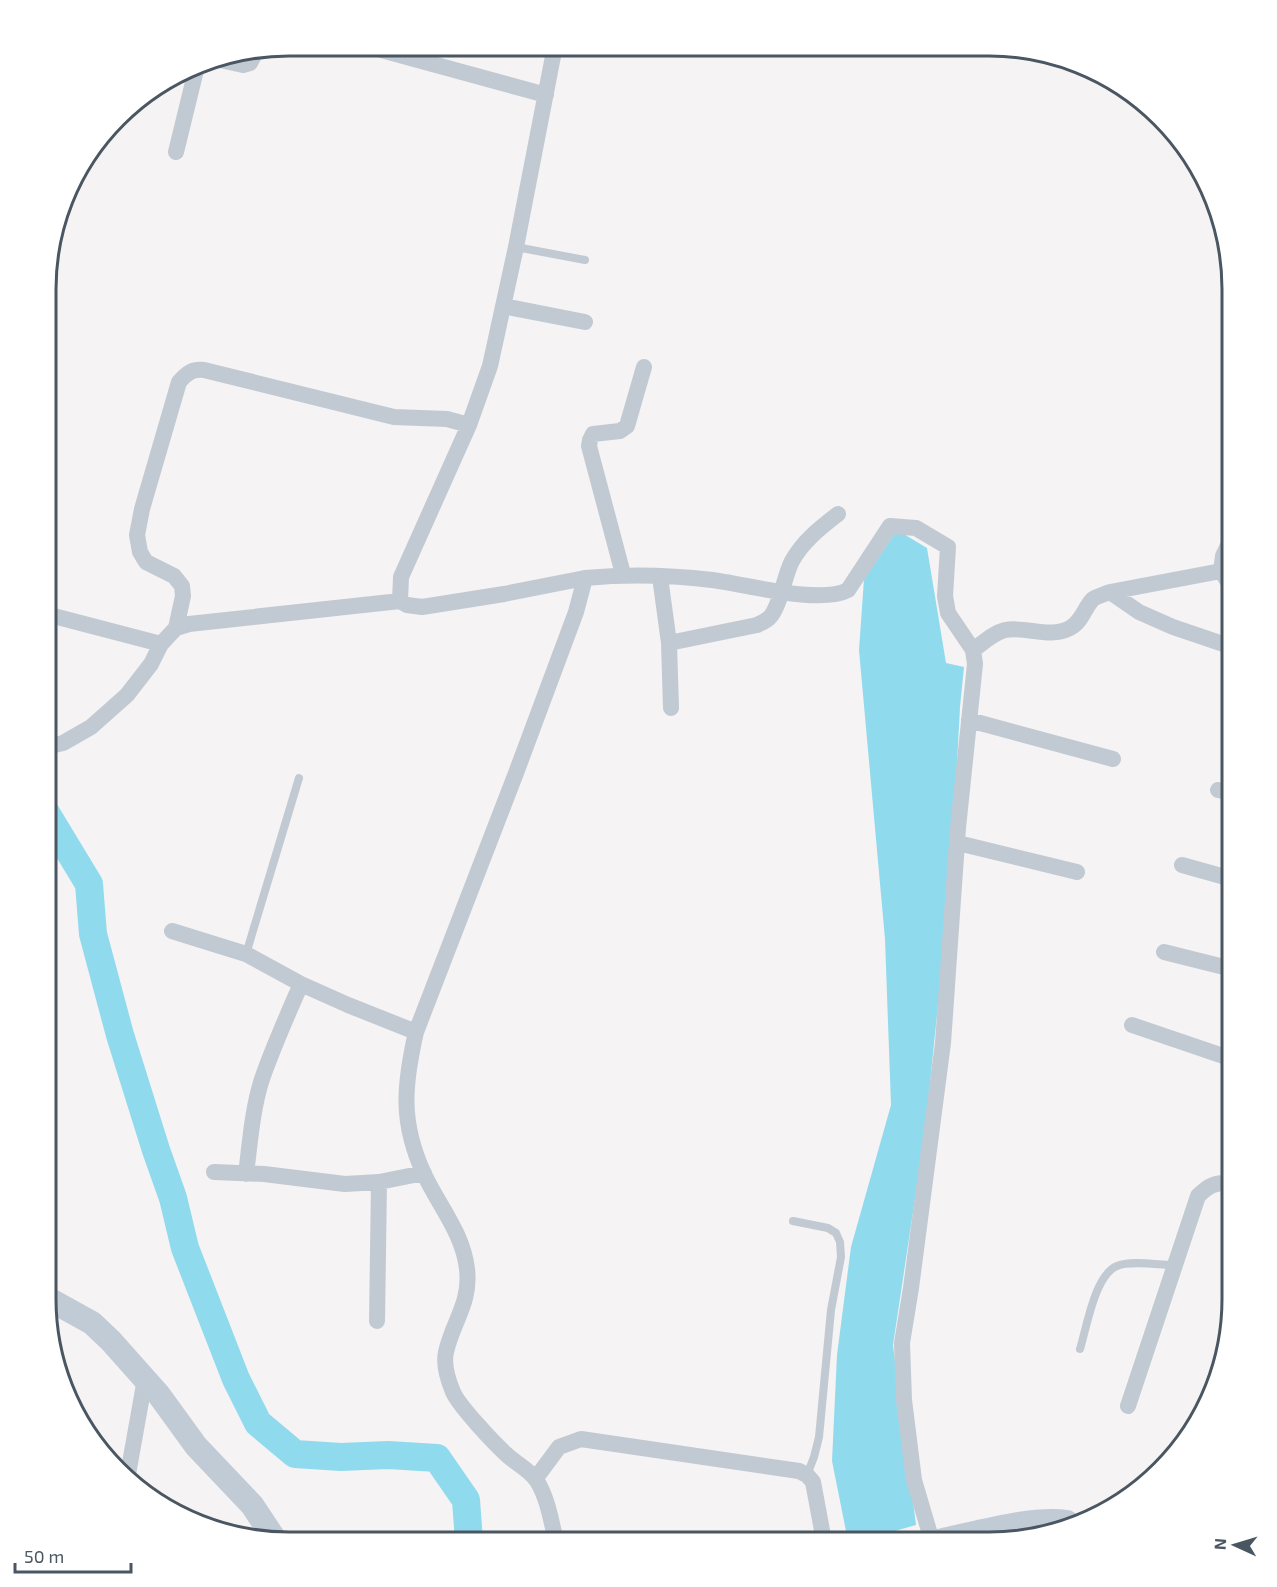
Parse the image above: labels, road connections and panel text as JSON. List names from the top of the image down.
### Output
{
  "scale_bar": "50 m",
  "north": "left"
}
